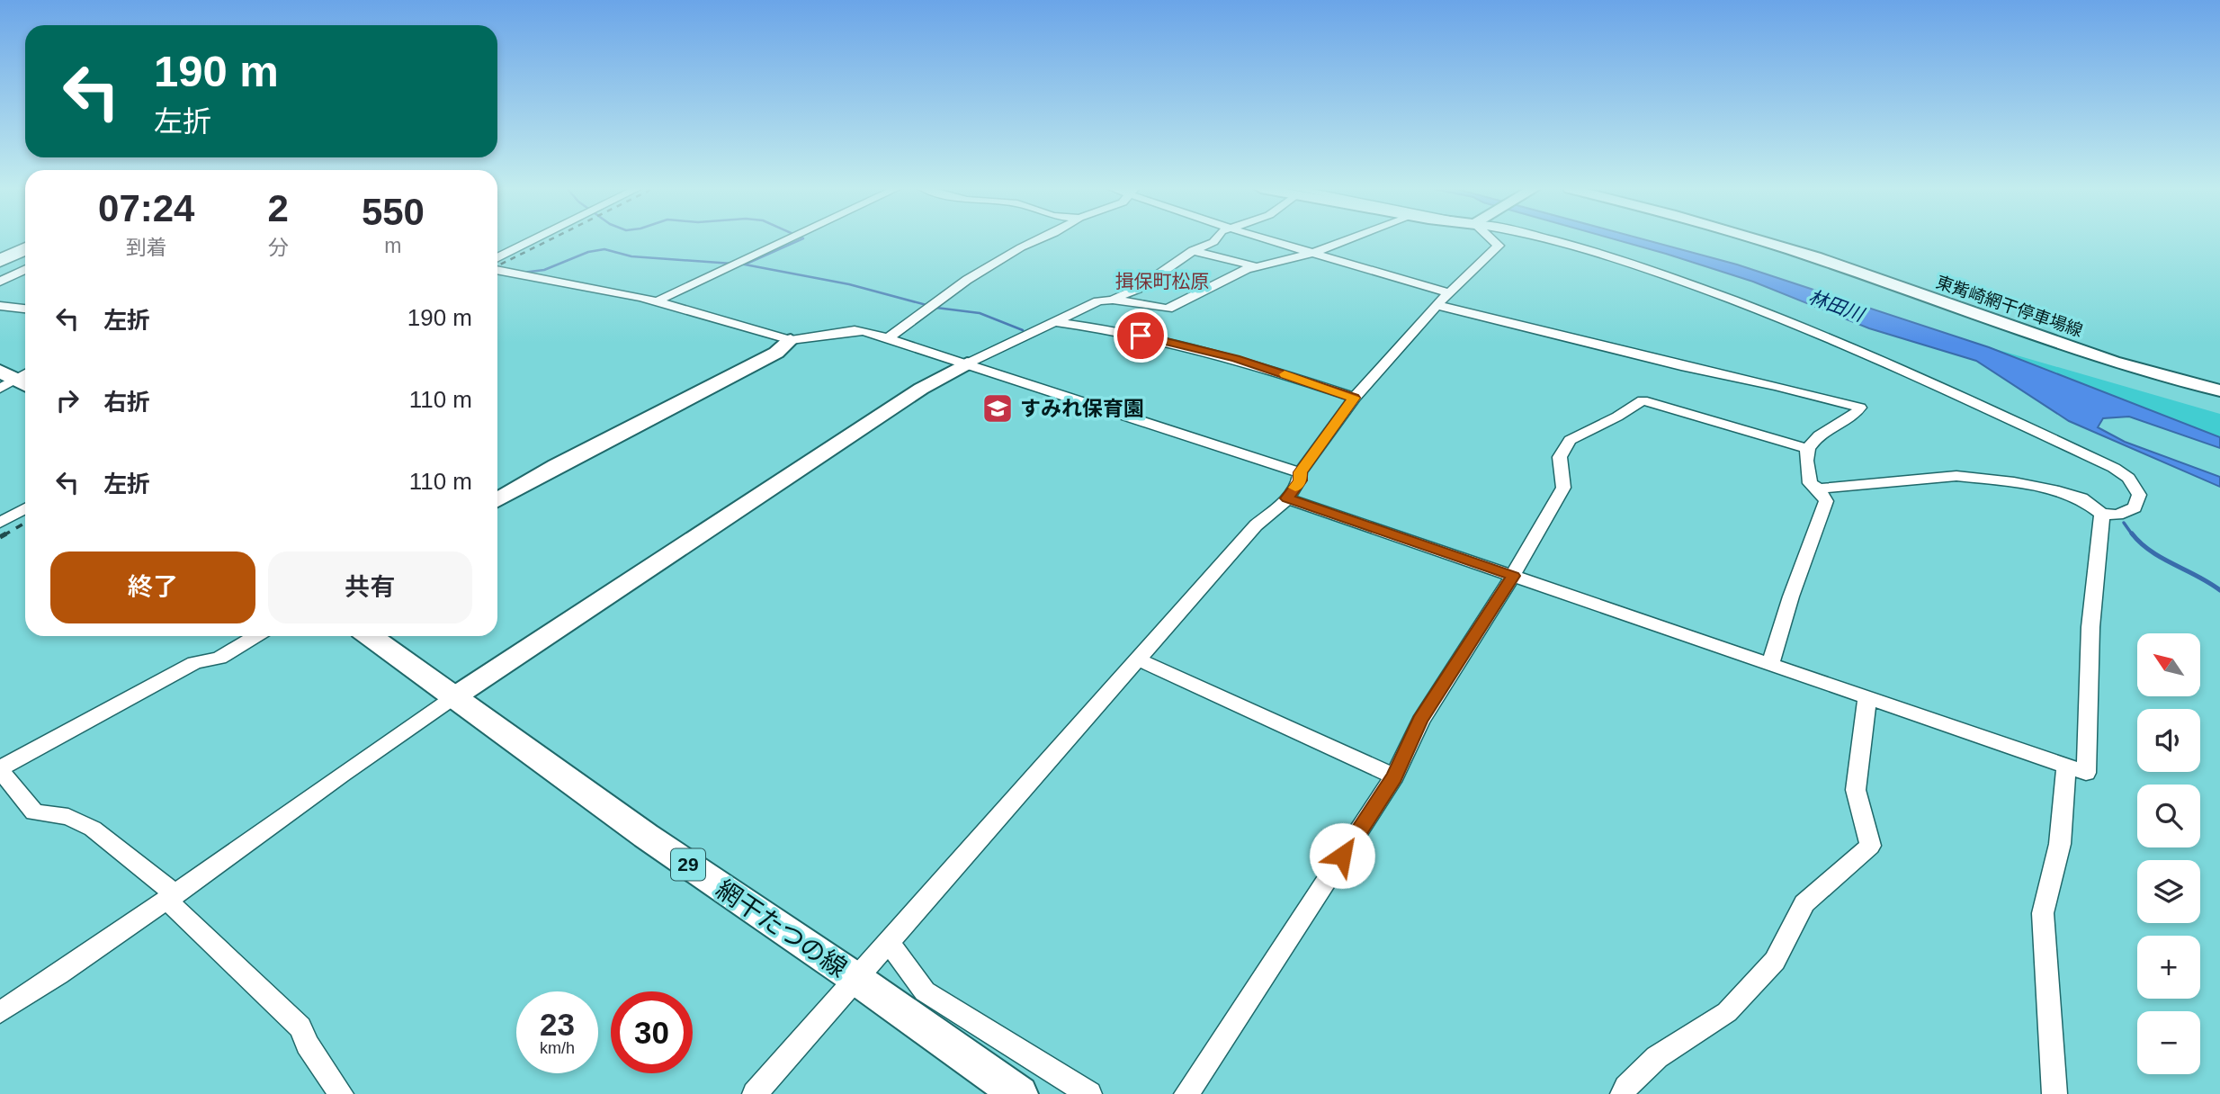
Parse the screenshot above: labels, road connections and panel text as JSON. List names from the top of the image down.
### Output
{
  "streets": {
    "main road": ["東觜崎網干停車場線", "29", "網干たつの線"]
  },
  "districts": ["揖保町松原"],
  "water": ["林田川"],
  "places": {
    "school or university": ["すみれ保育園"]
  },
  "north": "top left",
  "page": {
    "turn": ["190 m", "左折"],
    "eta": [
      "07:24",
      "到着",
      "2",
      "分",
      "550",
      "m"
    ],
    "list": [
      {
        "name": "左折",
        "value": "190 m"
      },
      {
        "name": "右折",
        "value": "110 m"
      },
      {
        "name": "左折",
        "value": "110 m"
      }
    ],
    "buttons": ["終了", "共有"],
    "map_buttons": ["+", "−"],
    "speed": "23 km/h",
    "limit": "30"
  }
}
